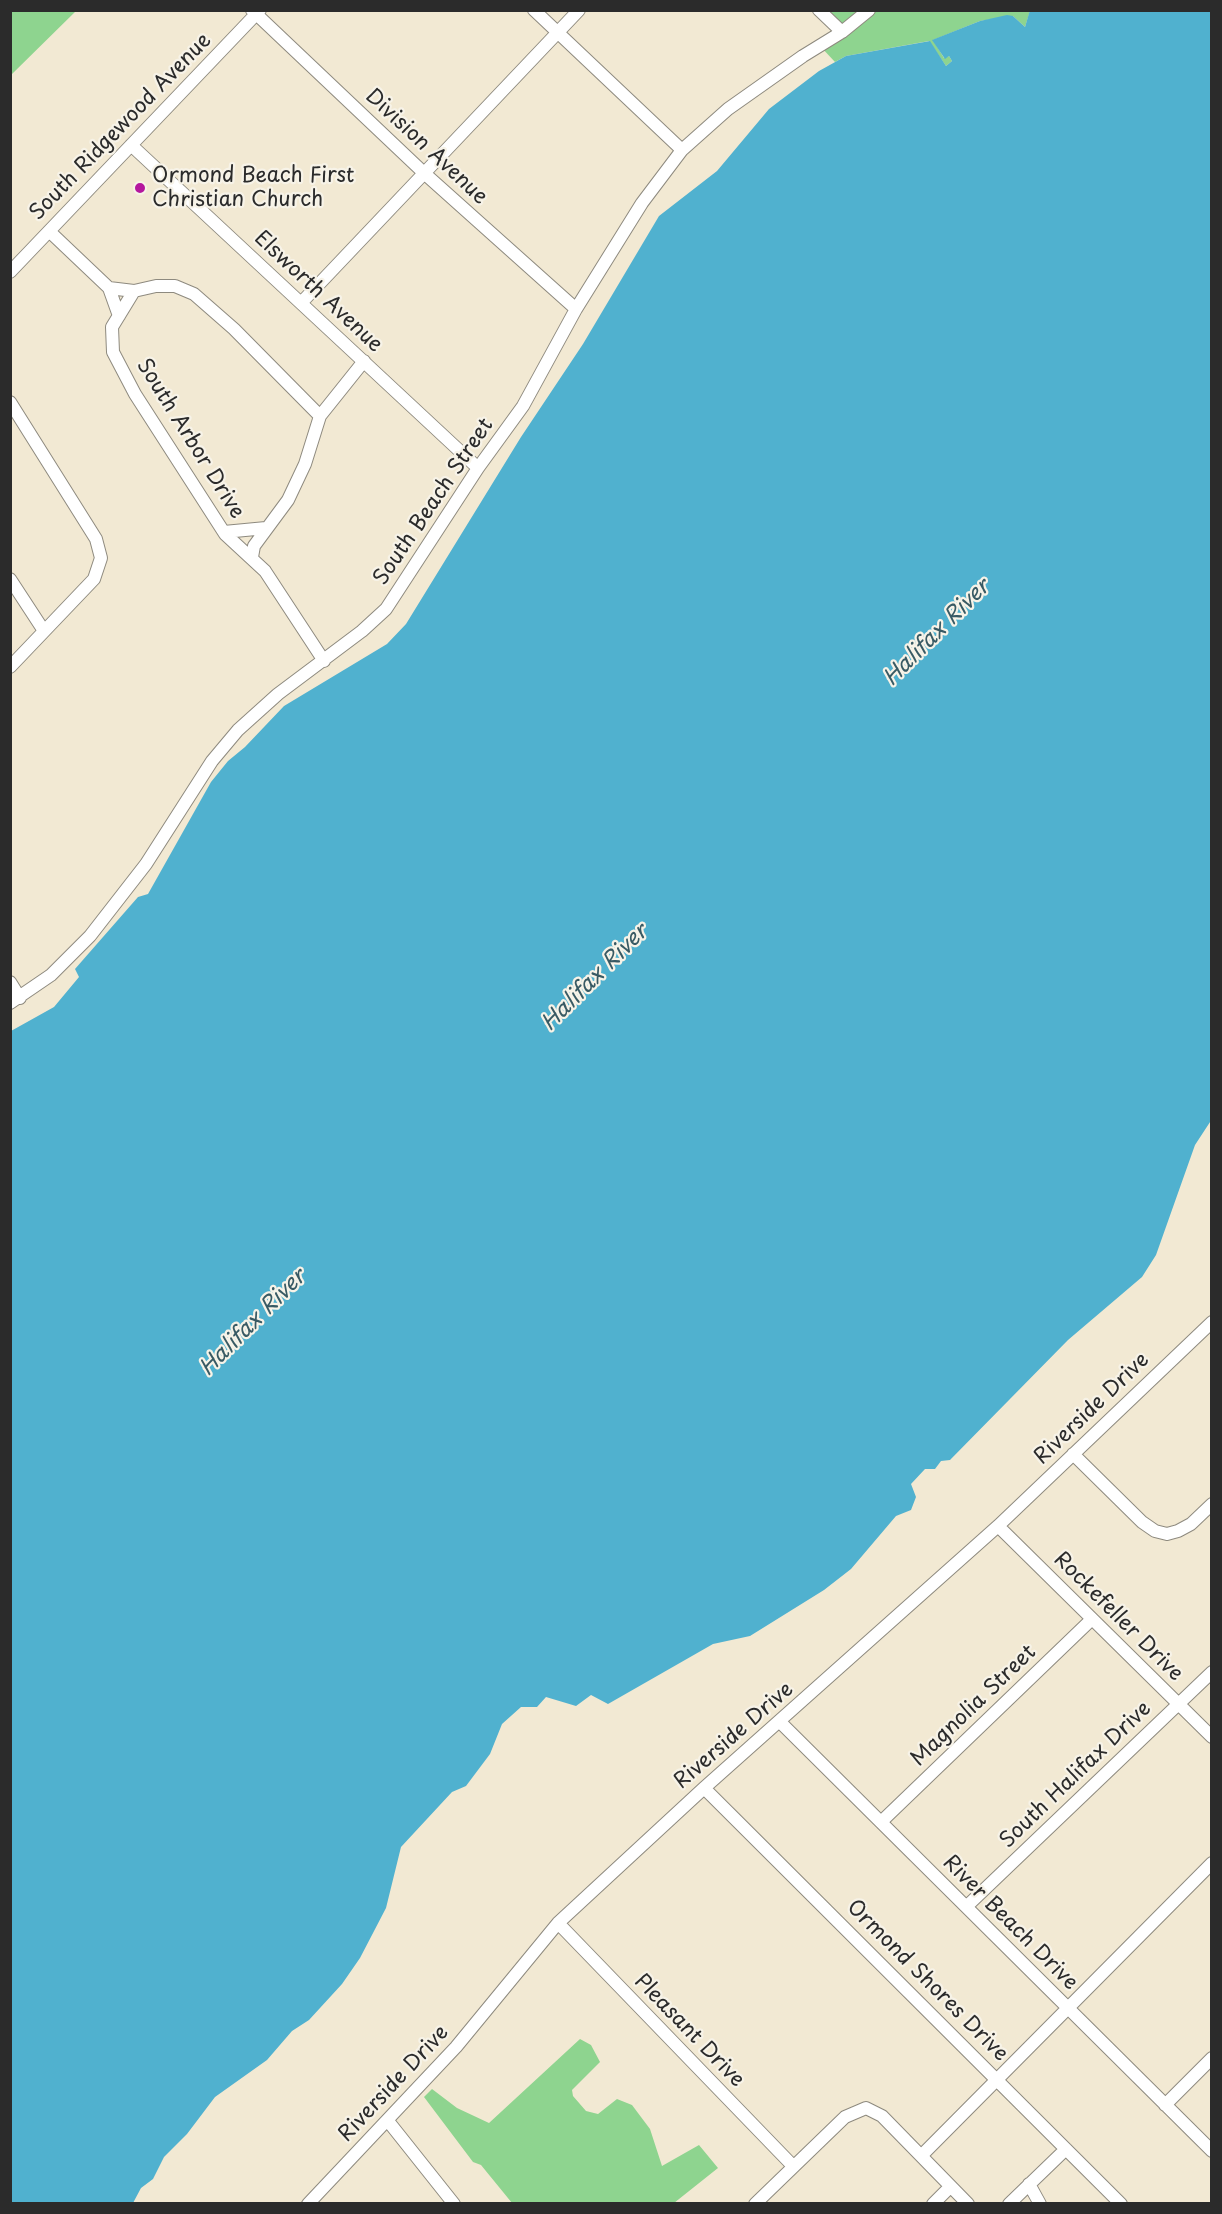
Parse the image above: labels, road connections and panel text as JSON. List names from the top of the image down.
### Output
{
  "streets": {
    "street": [
      "South Ridgewood Avenue",
      "Division Avenue",
      "Elsworth Avenue",
      "South Arbor Drive",
      "South Beach Street",
      "Riverside Drive",
      "Rockefeller Drive",
      "Magnolia Street",
      "South Halifax Drive",
      "River Beach Drive",
      "Ormond Shores Drive",
      "Pleasant Drive"
    ]
  },
  "crossings": [
    ["South Ridgewood Avenue", "Division Avenue"],
    ["South Ridgewood Avenue", "Elsworth Avenue"],
    ["Division Avenue", "South Beach Street"],
    ["Elsworth Avenue", "South Beach Street"],
    ["South Arbor Drive", "South Beach Street"],
    ["Riverside Drive", "Rockefeller Drive"],
    ["Riverside Drive", "River Beach Drive"],
    ["Riverside Drive", "Ormond Shores Drive"],
    ["Riverside Drive", "Pleasant Drive"],
    ["Rockefeller Drive", "Magnolia Street"],
    ["Rockefeller Drive", "South Halifax Drive"],
    ["Magnolia Street", "River Beach Drive"],
    ["South Halifax Drive", "River Beach Drive"]
  ],
  "water": ["Halifax River"],
  "places": ["Ormond Beach First Christian Church"]
}
